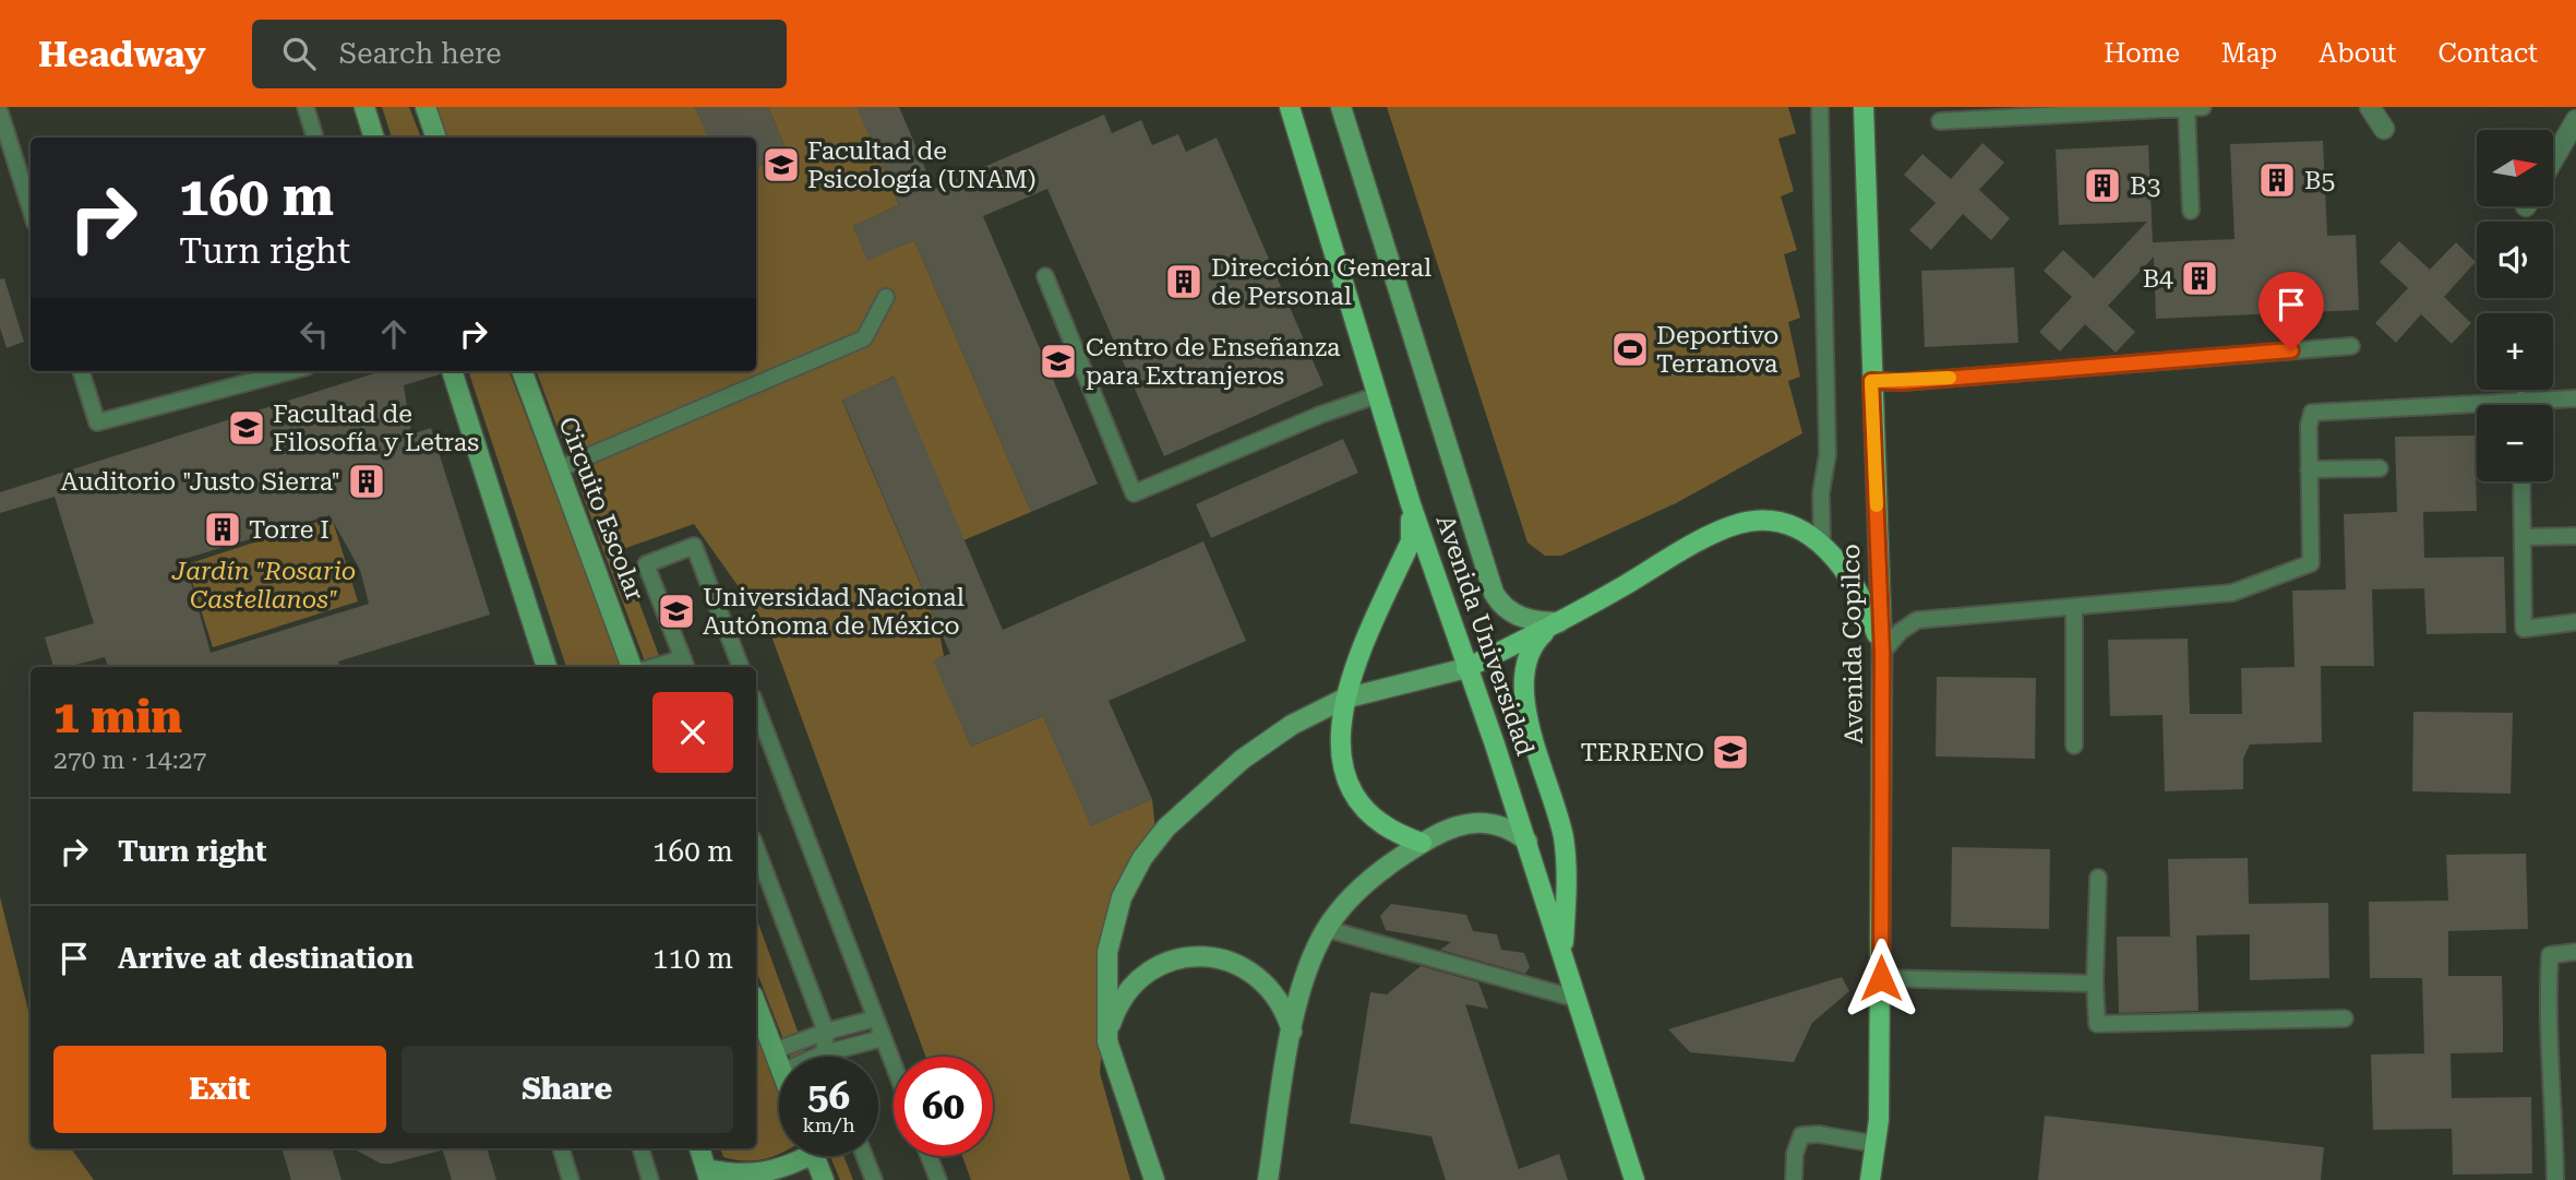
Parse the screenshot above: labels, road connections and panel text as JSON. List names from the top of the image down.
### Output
{
  "streets": {
    "main road": ["Avenida Universidad", "Avenida Copilco"],
    "street": ["Circuito Escolar"]
  },
  "parks": ["Jardín \"Rosario Castellanos\""],
  "places": {
    "school or university": [
      "Facultad de Psicología (UNAM)",
      "Centro de Enseñanza para Extranjeros",
      "Facultad de Filosofía y Letras",
      "Universidad Nacional Autónoma de México",
      "TERRENO"
    ],
    "building": [
      "B5",
      "B3",
      "B4",
      "Dirección General de Personal",
      "Auditorio \"Justo Sierra\"",
      "Torre I"
    ],
    "sports": ["Deportivo Terranova"]
  },
  "north": "right",
  "page": {
    "header": "Headway",
    "search": "Search here",
    "nav": [
      "Home",
      "Map",
      "About",
      "Contact"
    ],
    "map_buttons": ["+", "−"],
    "turn": ["160 m", "Turn right"],
    "heading": ["1 min", "270 m · 14:27"],
    "list": [
      {
        "name": "Turn right",
        "value": "160 m"
      },
      {
        "name": "Arrive at destination",
        "value": "110 m"
      }
    ],
    "buttons": ["Exit", "Share"],
    "speed": "56 km/h",
    "limit": "60"
  }
}
